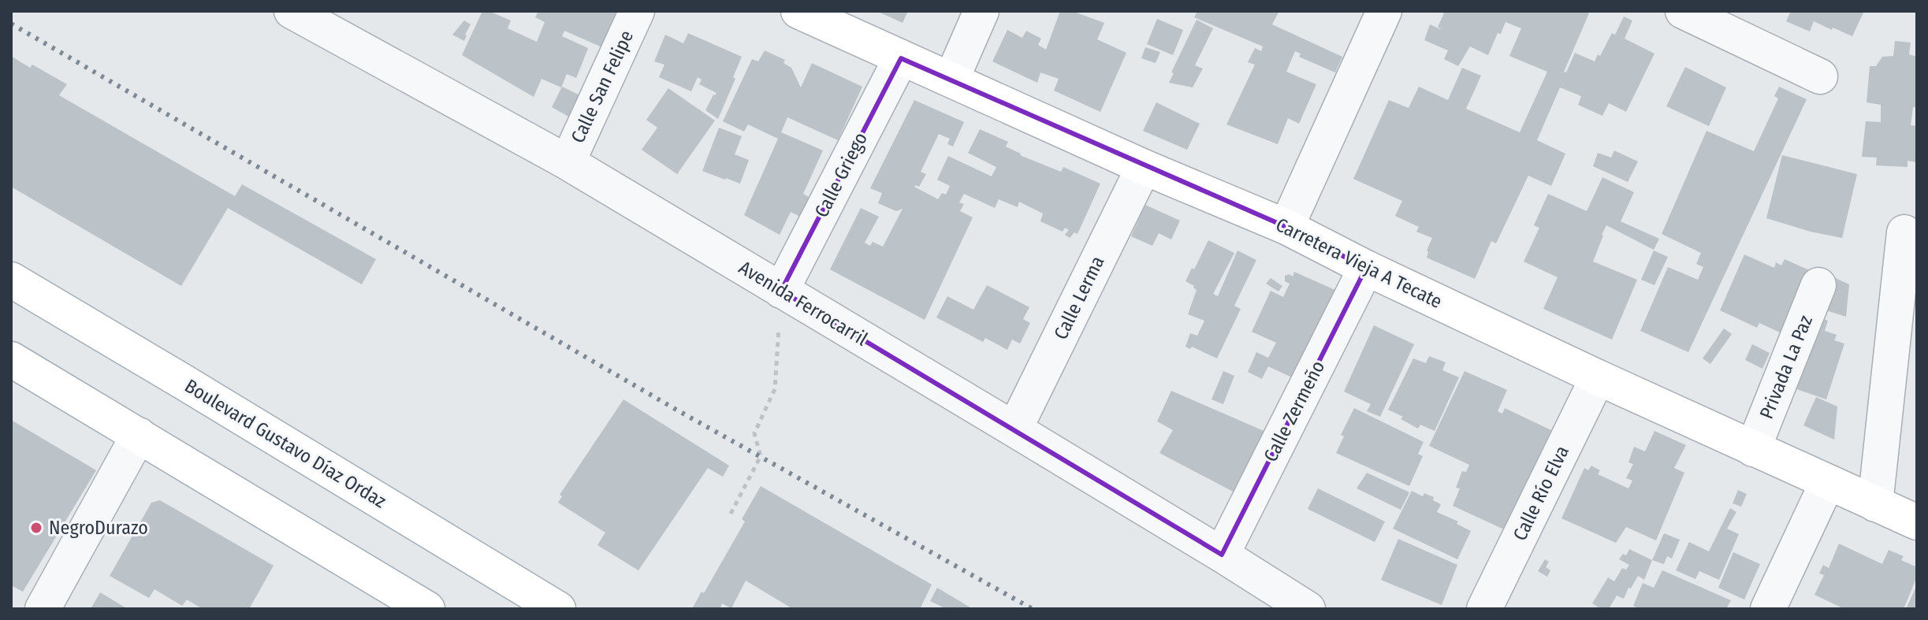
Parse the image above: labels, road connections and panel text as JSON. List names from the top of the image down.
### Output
{
  "streets": {
    "street": [
      "Calle San Felipe",
      "Calle Griego",
      "Carretera Vieja A Tecate",
      "Calle Lerma",
      "Avenida Ferrocarril",
      "Privada La Paz",
      "Calle Zermeño",
      "Boulevard Gustavo Díaz Ordaz",
      "Calle Río Elva"
    ]
  },
  "crossings": [
    ["Calle San Felipe", "Avenida Ferrocarril"],
    ["Calle Griego", "Carretera Vieja A Tecate"],
    ["Calle Griego", "Avenida Ferrocarril"],
    ["Carretera Vieja A Tecate", "Calle Lerma"],
    ["Carretera Vieja A Tecate", "Privada La Paz"],
    ["Carretera Vieja A Tecate", "Calle Zermeño"],
    ["Carretera Vieja A Tecate", "Calle Río Elva"],
    ["Calle Lerma", "Avenida Ferrocarril"],
    ["Avenida Ferrocarril", "Calle Zermeño"]
  ],
  "places": ["NegroDurazo"]
}
